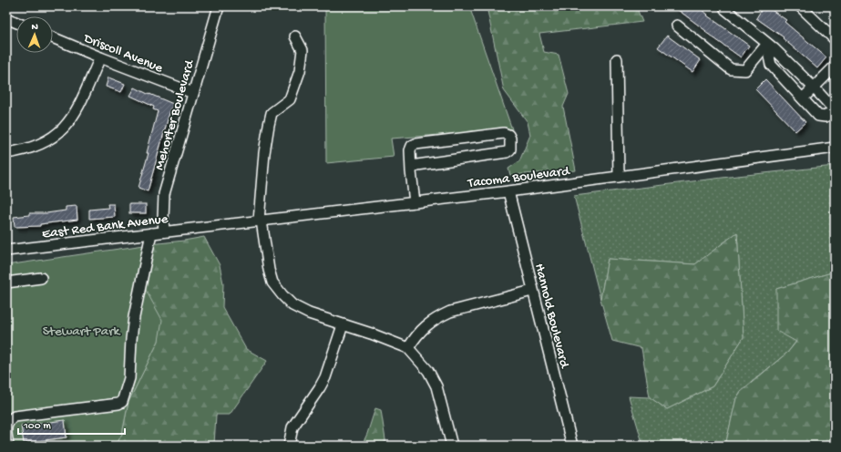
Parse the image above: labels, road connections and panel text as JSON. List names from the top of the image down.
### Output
{
  "streets": {
    "street": [
      "Driscoll Avenue",
      "Mehorter Boulevard",
      "Tacoma Boulevard",
      "East Red Bank Avenue",
      "Hannold Boulevard"
    ]
  },
  "crossings": [
    ["Driscoll Avenue", "Mehorter Boulevard"],
    ["Mehorter Boulevard", "East Red Bank Avenue"],
    ["Tacoma Boulevard", "East Red Bank Avenue"],
    ["Tacoma Boulevard", "Hannold Boulevard"]
  ],
  "parks": ["Stewart Park"],
  "scale_bar": "100 m",
  "north": "top"
}
